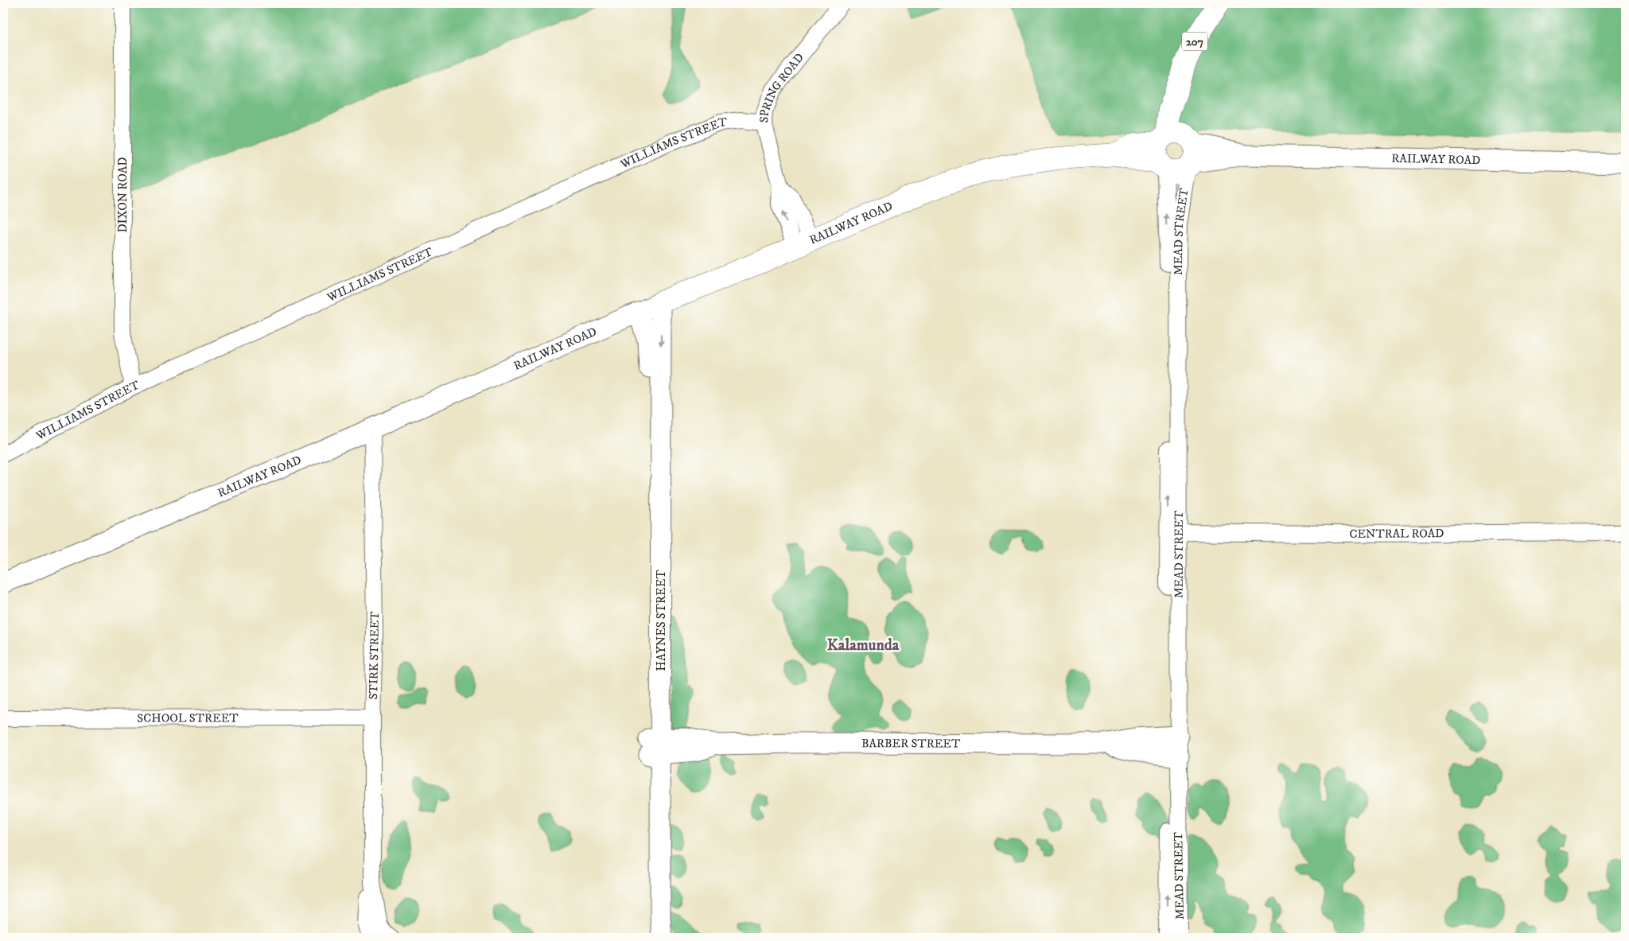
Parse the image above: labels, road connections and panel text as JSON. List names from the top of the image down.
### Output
{
  "streets": {
    "main road": ["207", "RAILWAY ROAD"],
    "street": [
      "SPRING ROAD",
      "WILLIAMS STREET",
      "DIXON ROAD",
      "MEAD STREET",
      "CENTRAL ROAD",
      "HAYNES STREET",
      "STIRK STREET",
      "SCHOOL STREET",
      "BARBER STREET"
    ]
  },
  "crossings": [
    ["207", "RAILWAY ROAD"],
    ["207", "MEAD STREET"],
    ["SPRING ROAD", "WILLIAMS STREET"],
    ["SPRING ROAD", "RAILWAY ROAD"],
    ["WILLIAMS STREET", "DIXON ROAD"],
    ["RAILWAY ROAD", "MEAD STREET"],
    ["RAILWAY ROAD", "HAYNES STREET"],
    ["RAILWAY ROAD", "STIRK STREET"],
    ["MEAD STREET", "CENTRAL ROAD"],
    ["MEAD STREET", "BARBER STREET"],
    ["HAYNES STREET", "BARBER STREET"],
    ["STIRK STREET", "SCHOOL STREET"]
  ],
  "districts": ["Kalamunda"]
}
